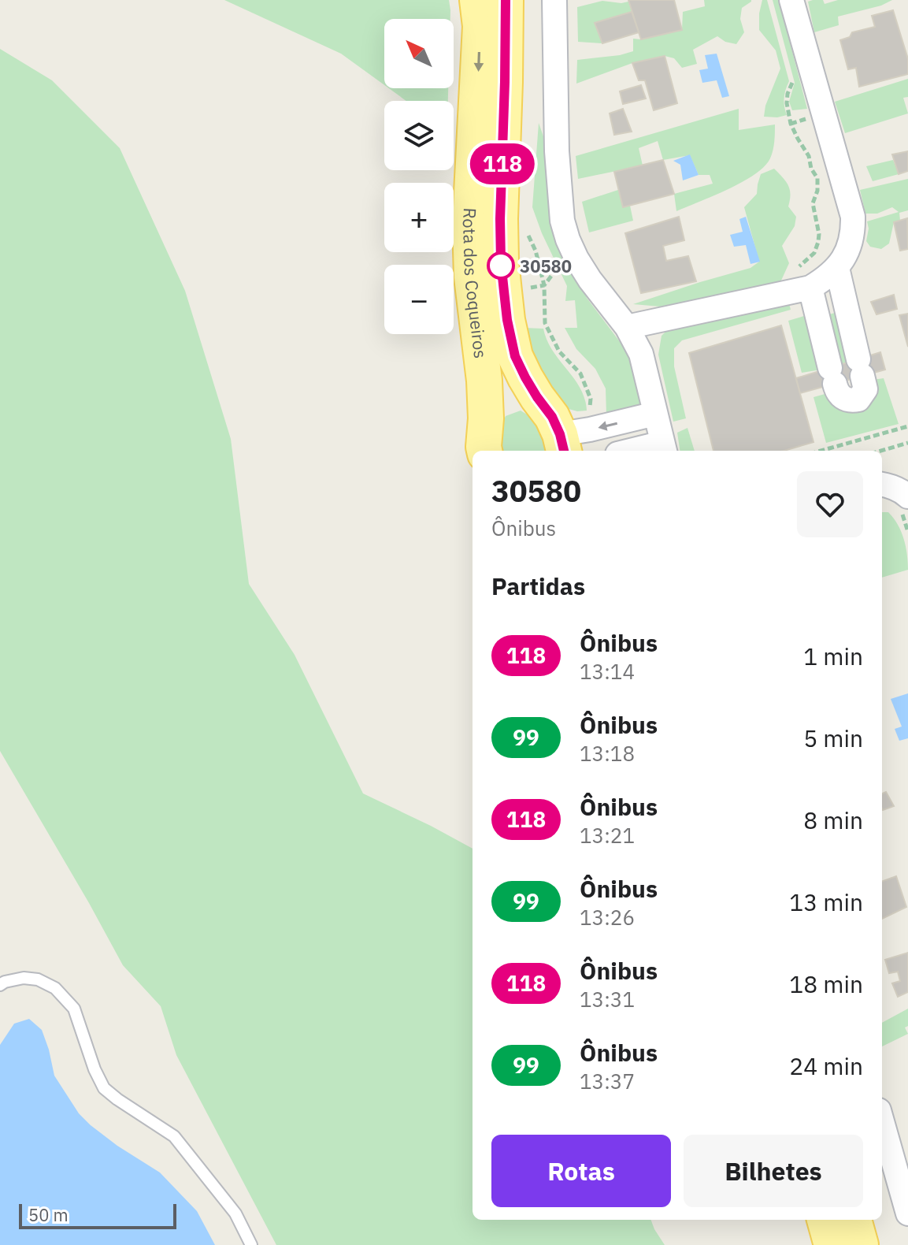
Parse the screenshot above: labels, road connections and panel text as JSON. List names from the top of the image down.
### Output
{
  "streets": {
    "main road": ["Rota dos Coqueiros"]
  },
  "places": ["30580"],
  "lines": ["bus line 118"],
  "scale_bar": "50 m",
  "north": "top left",
  "page": {
    "on_map": "118",
    "map_buttons": ["+", "−"],
    "heading": [
      ["30580", "Ônibus"],
      "Partidas"
    ],
    "list": [
      {
        "mark": "118",
        "name": "Ônibus",
        "note": "13:14",
        "value": "1 min"
      },
      {
        "mark": "99",
        "name": "Ônibus",
        "note": "13:18",
        "value": "5 min"
      },
      {
        "mark": "118",
        "name": "Ônibus",
        "note": "13:21",
        "value": "8 min"
      },
      {
        "mark": "99",
        "name": "Ônibus",
        "note": "13:26",
        "value": "13 min"
      },
      {
        "mark": "118",
        "name": "Ônibus",
        "note": "13:31",
        "value": "18 min"
      },
      {
        "mark": "99",
        "name": "Ônibus",
        "note": "13:37",
        "value": "24 min"
      }
    ],
    "buttons": ["Rotas", "Bilhetes"],
    "scale": "50 m"
  }
}
